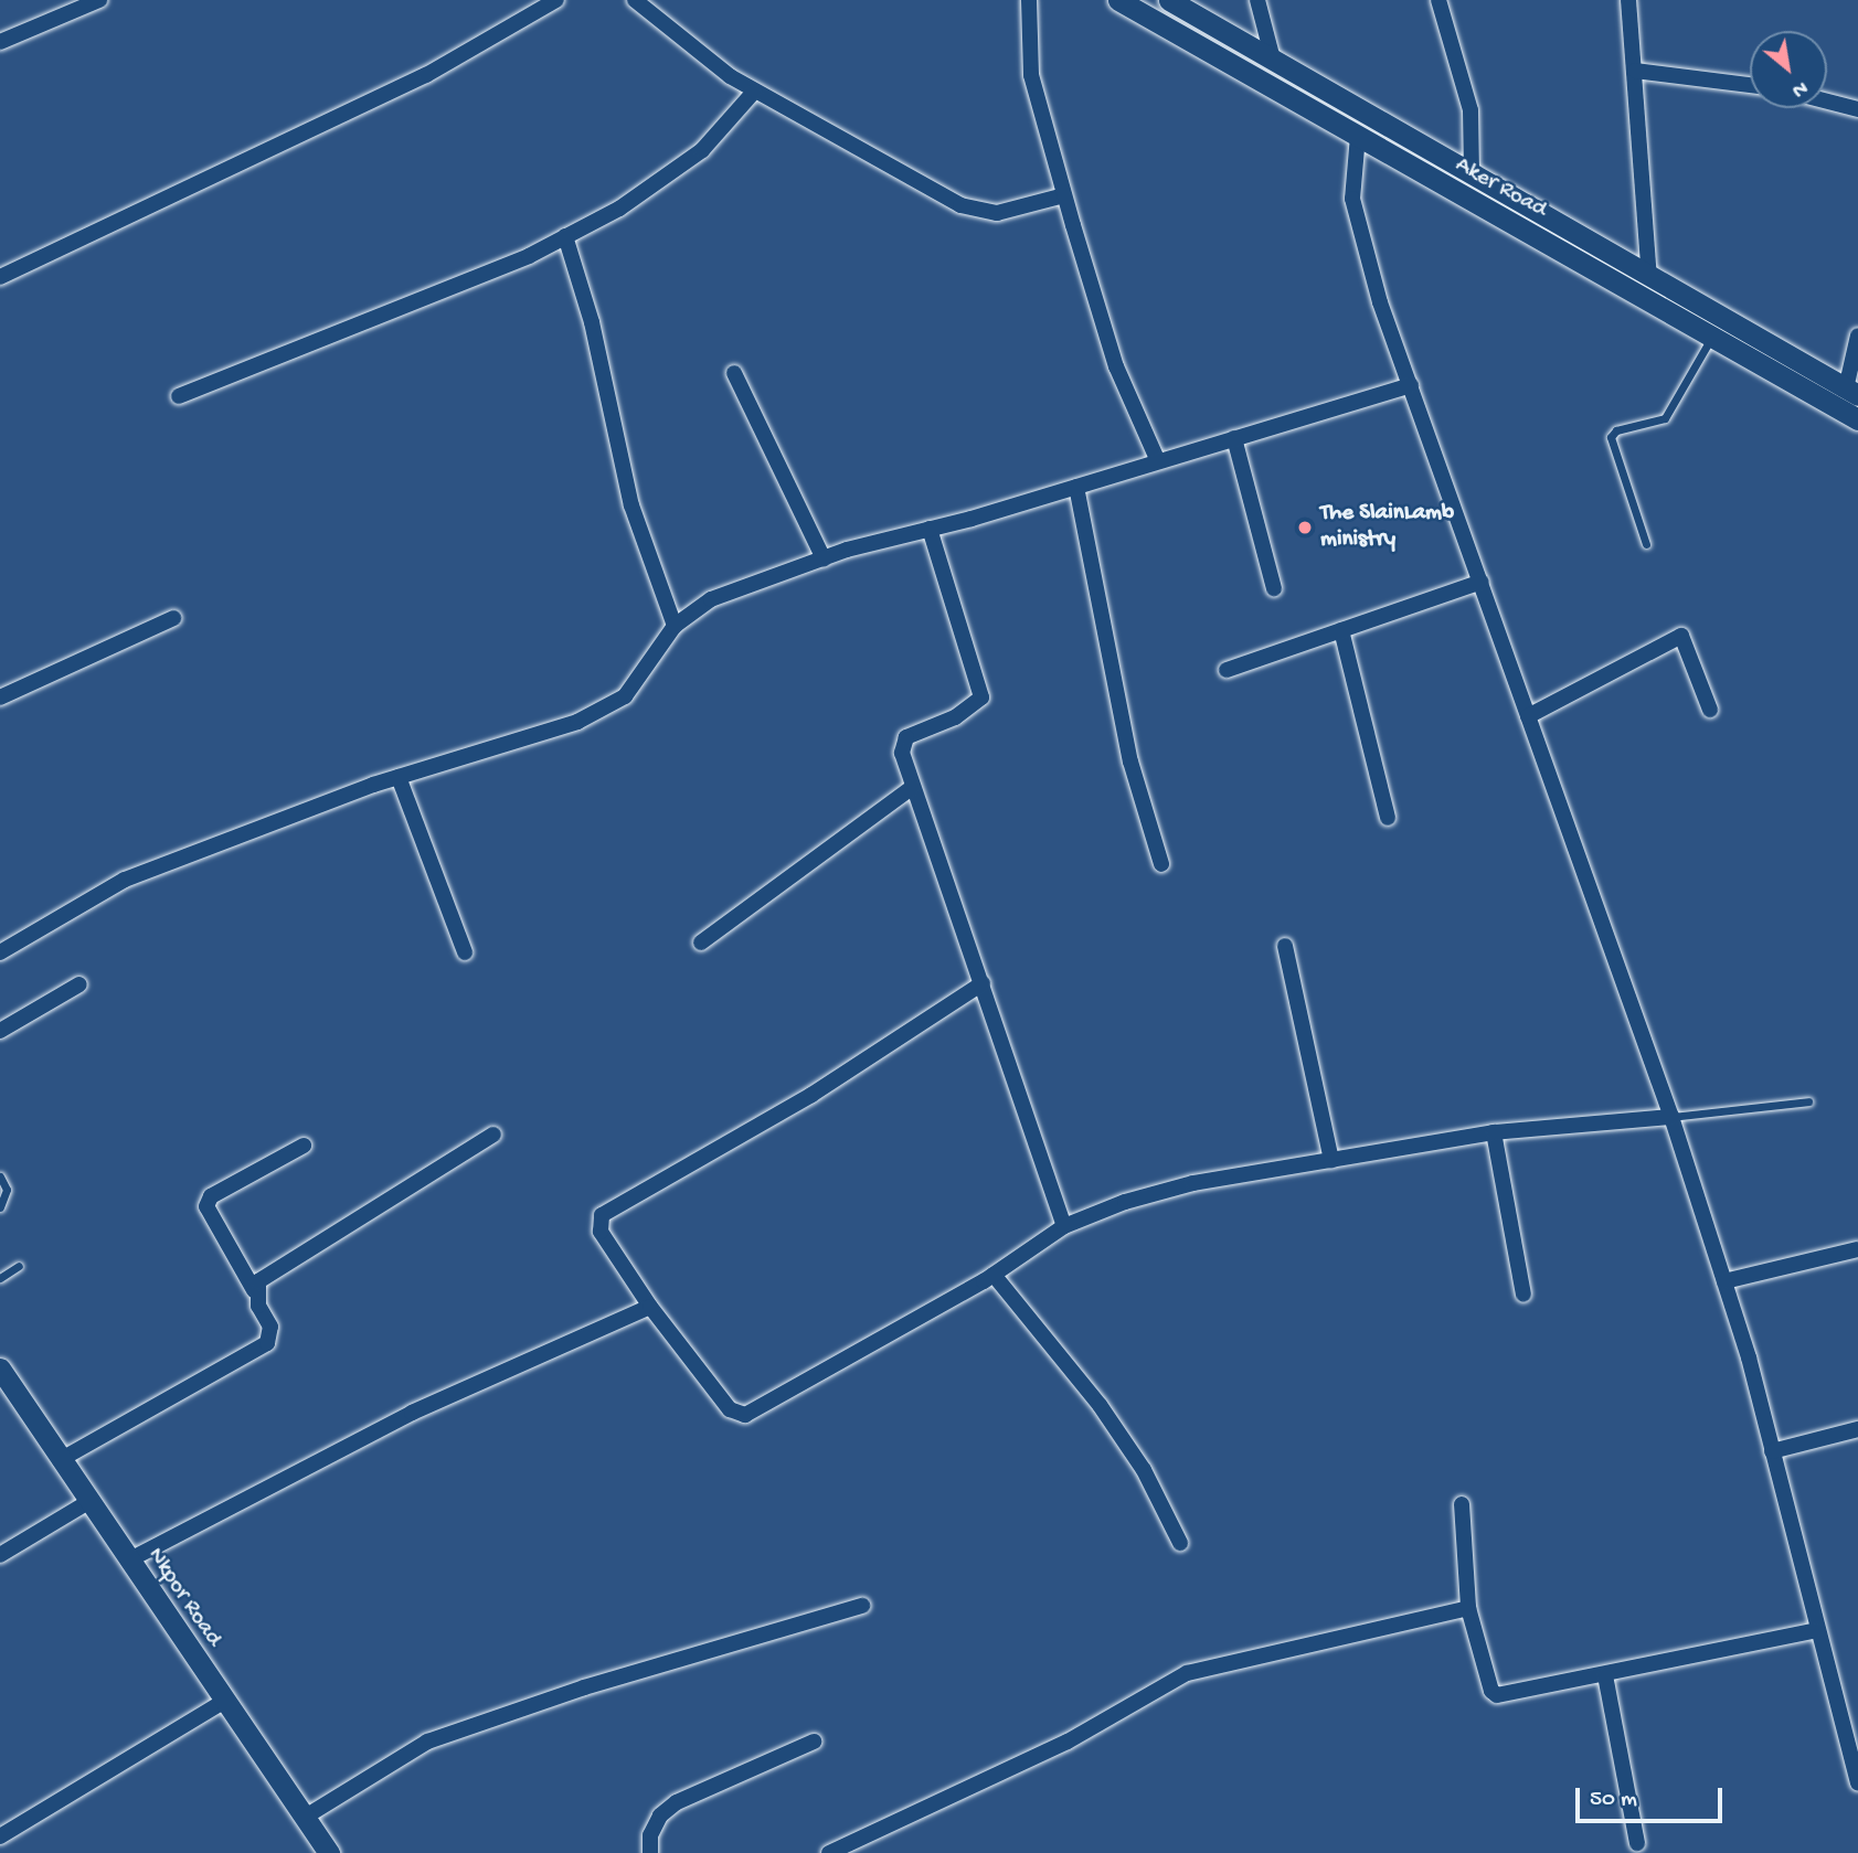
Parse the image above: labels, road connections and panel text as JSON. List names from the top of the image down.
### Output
{
  "streets": {
    "street": ["Aker Road", "Nkpor Road"]
  },
  "places": ["The SlainLamb ministry"],
  "scale_bar": "50 m",
  "north": "bottom right"
}
